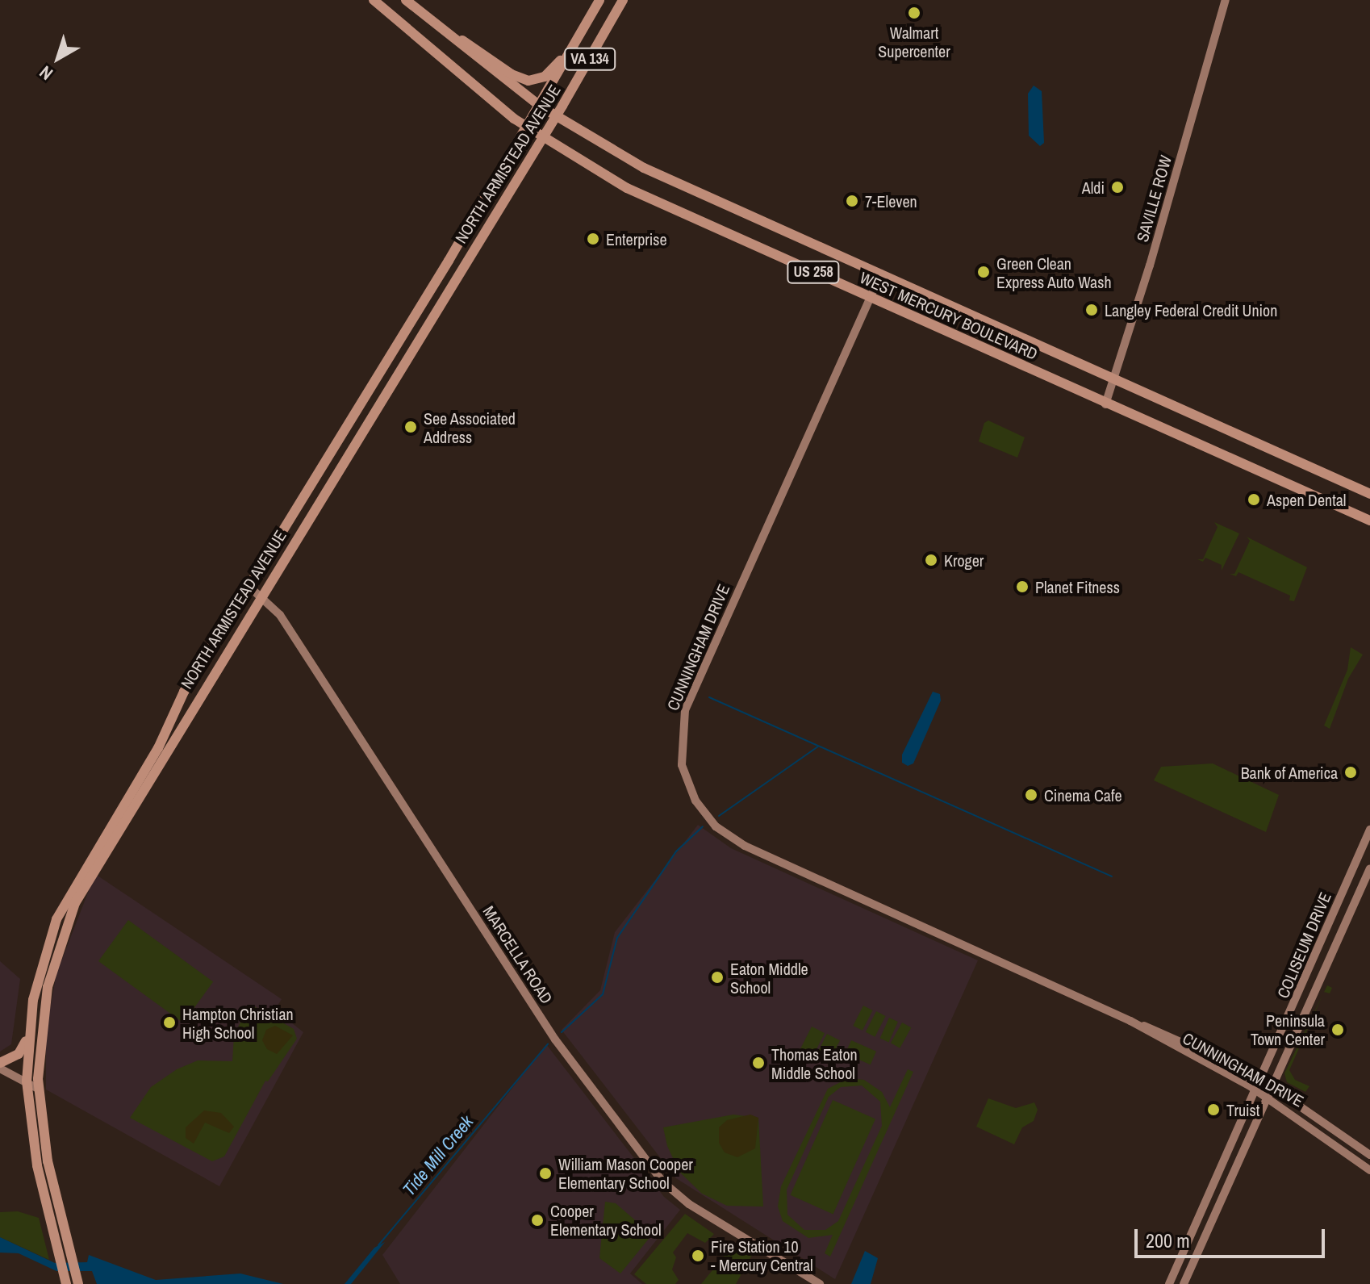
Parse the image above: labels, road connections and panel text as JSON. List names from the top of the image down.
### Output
{
  "streets": {
    "main road": [
      "VA 134",
      "NORTH ARMISTEAD AVENUE",
      "US 258",
      "WEST MERCURY BOULEVARD"
    ],
    "street": [
      "SAVILLE ROW",
      "CUNNINGHAM DRIVE",
      "COLISEUM DRIVE",
      "MARCELLA ROAD"
    ]
  },
  "crossings": [
    ["NORTH ARMISTEAD AVENUE", "WEST MERCURY BOULEVARD"],
    ["NORTH ARMISTEAD AVENUE", "MARCELLA ROAD"],
    ["SAVILLE ROW", "WEST MERCURY BOULEVARD"],
    ["WEST MERCURY BOULEVARD", "CUNNINGHAM DRIVE"],
    ["CUNNINGHAM DRIVE", "COLISEUM DRIVE"]
  ],
  "water": ["Tide Mill Creek"],
  "places": [
    "Walmart Supercenter",
    "Aldi",
    "7-Eleven",
    "Enterprise",
    "Green Clean Express Auto Wash",
    "Langley Federal Credit Union",
    "See Associated Address",
    "Aspen Dental",
    "Kroger",
    "Planet Fitness",
    "Bank of America",
    "Cinema Cafe",
    "Eaton Middle School",
    "Hampton Christian High School",
    "Peninsula Town Center",
    "Thomas Eaton Middle School",
    "Truist",
    "William Mason Cooper Elementary School",
    "Cooper Elementary School",
    "Fire Station 10 - Mercury Central"
  ],
  "scale_bar": "200 m",
  "north": "bottom left"
}
